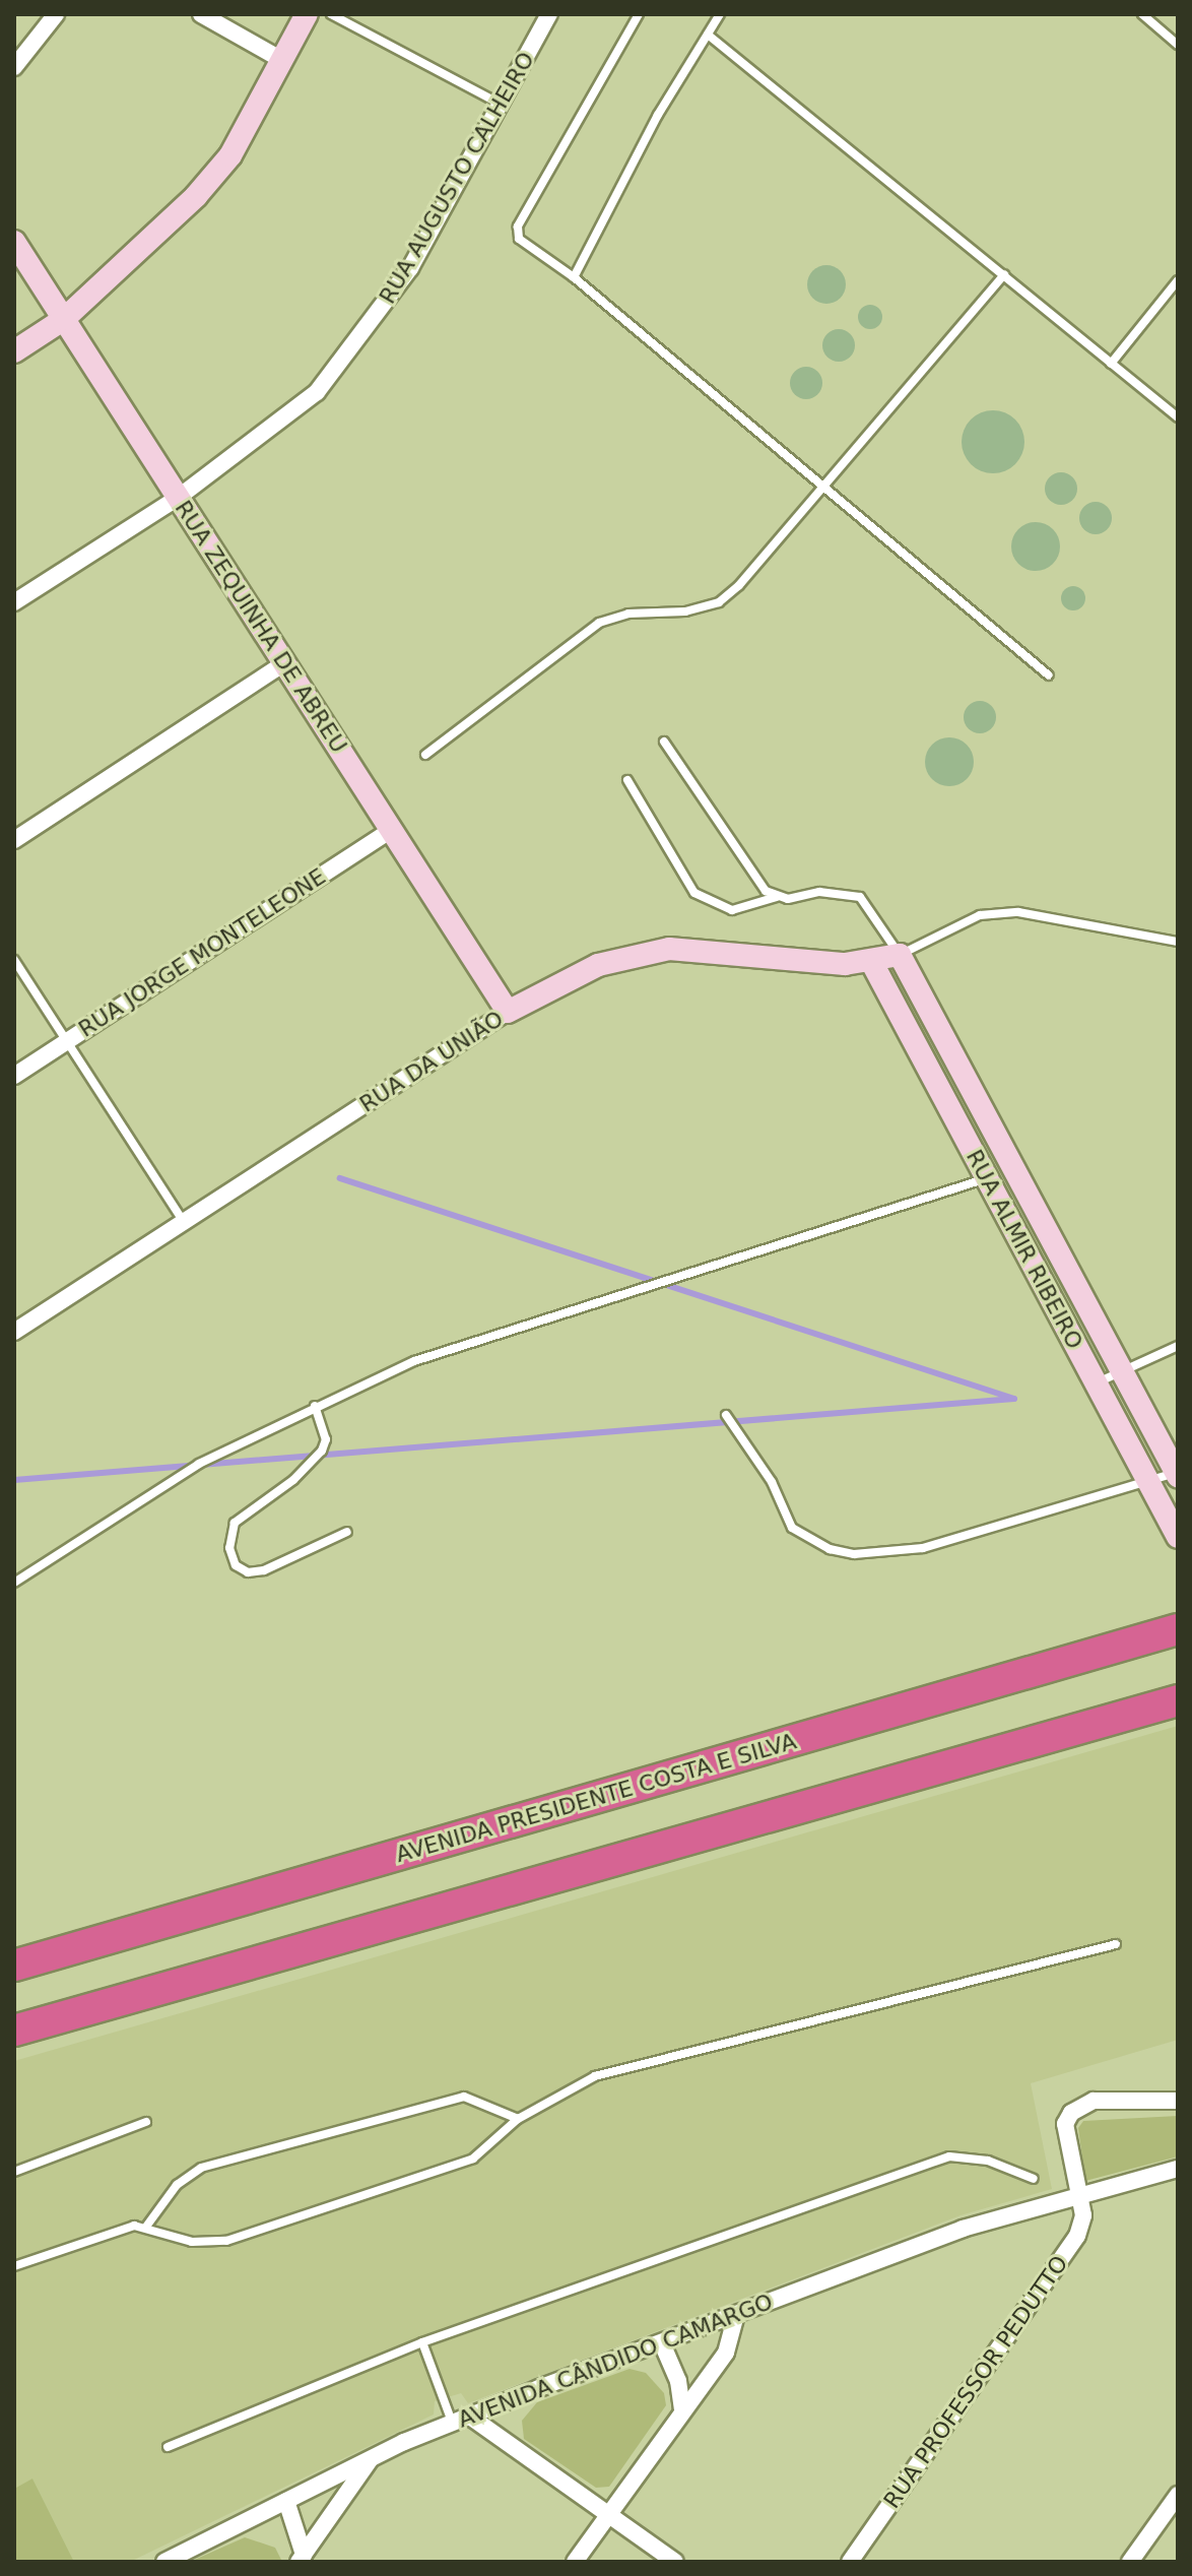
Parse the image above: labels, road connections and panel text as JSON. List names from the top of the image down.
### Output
{
  "streets": {
    "highway": ["AVENIDA PRESIDENTE COSTA E SILVA"],
    "street": [
      "RUA AUGUSTO CALHEIRO",
      "RUA ZEQUINHA DE ABREU",
      "RUA JORGE MONTELEONE",
      "RUA DA UNIÃO",
      "RUA ALMIR RIBEIRO",
      "AVENIDA CÂNDIDO CAMARGO",
      "RUA PROFESSOR PEDUTTO"
    ]
  },
  "crossings": [
    ["RUA AUGUSTO CALHEIRO", "RUA ZEQUINHA DE ABREU"],
    ["RUA ZEQUINHA DE ABREU", "RUA JORGE MONTELEONE"],
    ["RUA ZEQUINHA DE ABREU", "RUA DA UNIÃO"],
    ["RUA DA UNIÃO", "RUA ALMIR RIBEIRO"],
    ["AVENIDA CÂNDIDO CAMARGO", "RUA PROFESSOR PEDUTTO"]
  ]
}
